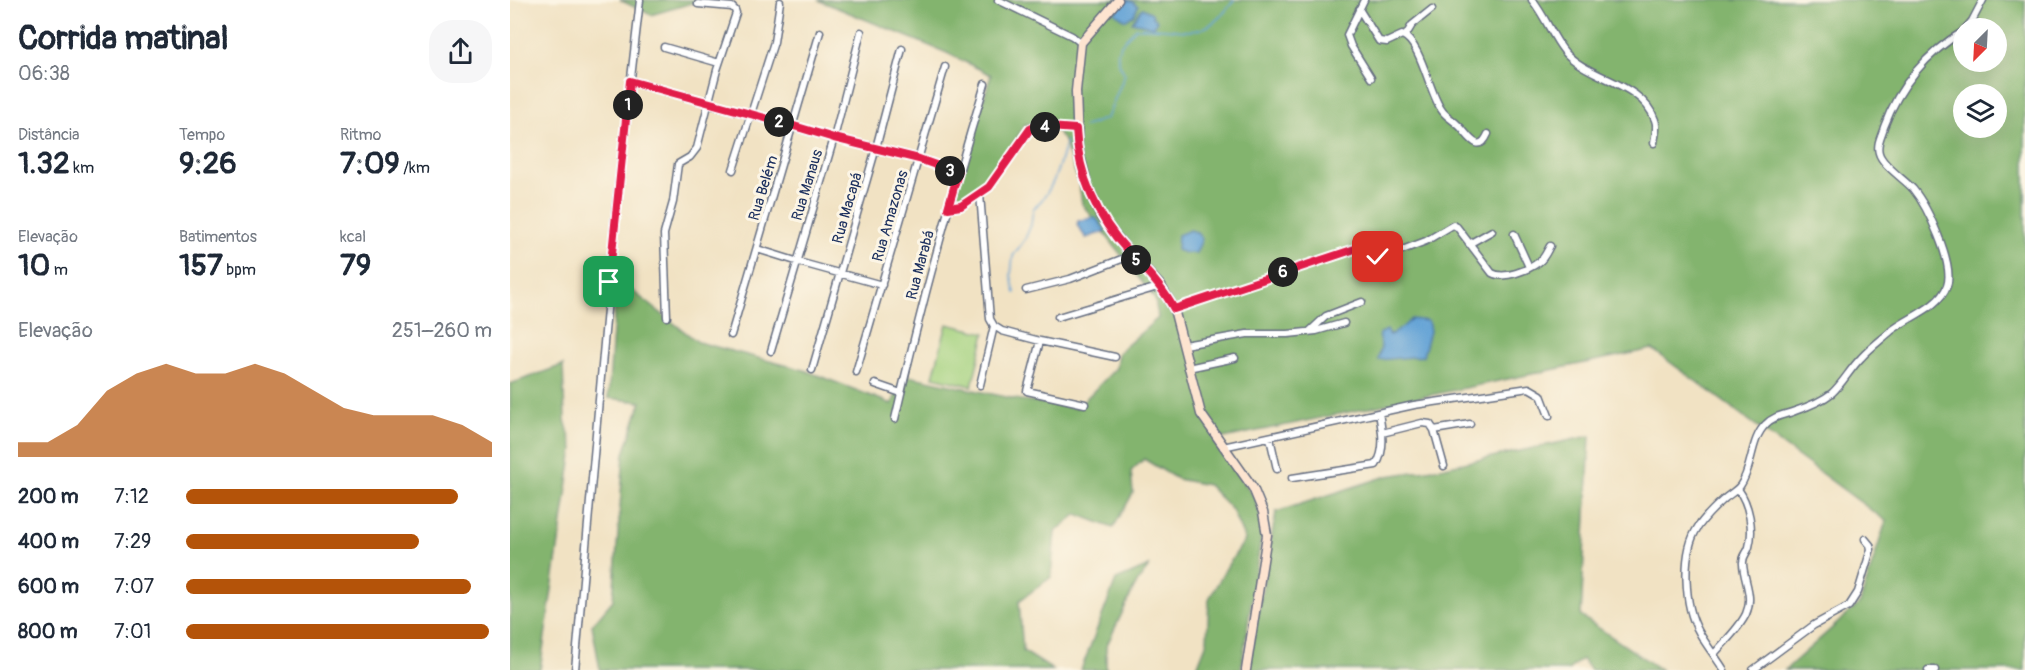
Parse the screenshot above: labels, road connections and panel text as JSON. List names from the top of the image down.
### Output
{
  "streets": {
    "street": [
      "Rua Manaus",
      "Rua Belém",
      "Rua Macapá",
      "Rua Amazonas",
      "Rua Marabá"
    ]
  },
  "north": "bottom left",
  "page": {
    "heading": ["Corrida matinal", "06:38"],
    "pins": [
      "1",
      "2",
      "4",
      "3",
      "5",
      "6"
    ],
    "stats": [
      ["Distância", "1.32 km"],
      ["Tempo", "9:26"],
      ["Ritmo", "7:09 /km"],
      ["Elevação", "10 m"],
      ["Batimentos", "157 bpm"],
      ["kcal", "79"]
    ],
    "chart": ["Elevação", "251–260 m"],
    "list": [
      {
        "name": "200 m",
        "note": "7:12"
      },
      {
        "name": "400 m",
        "note": "7:29"
      },
      {
        "name": "600 m",
        "note": "7:07"
      },
      {
        "name": "800 m",
        "note": "7:01"
      }
    ]
  }
}
